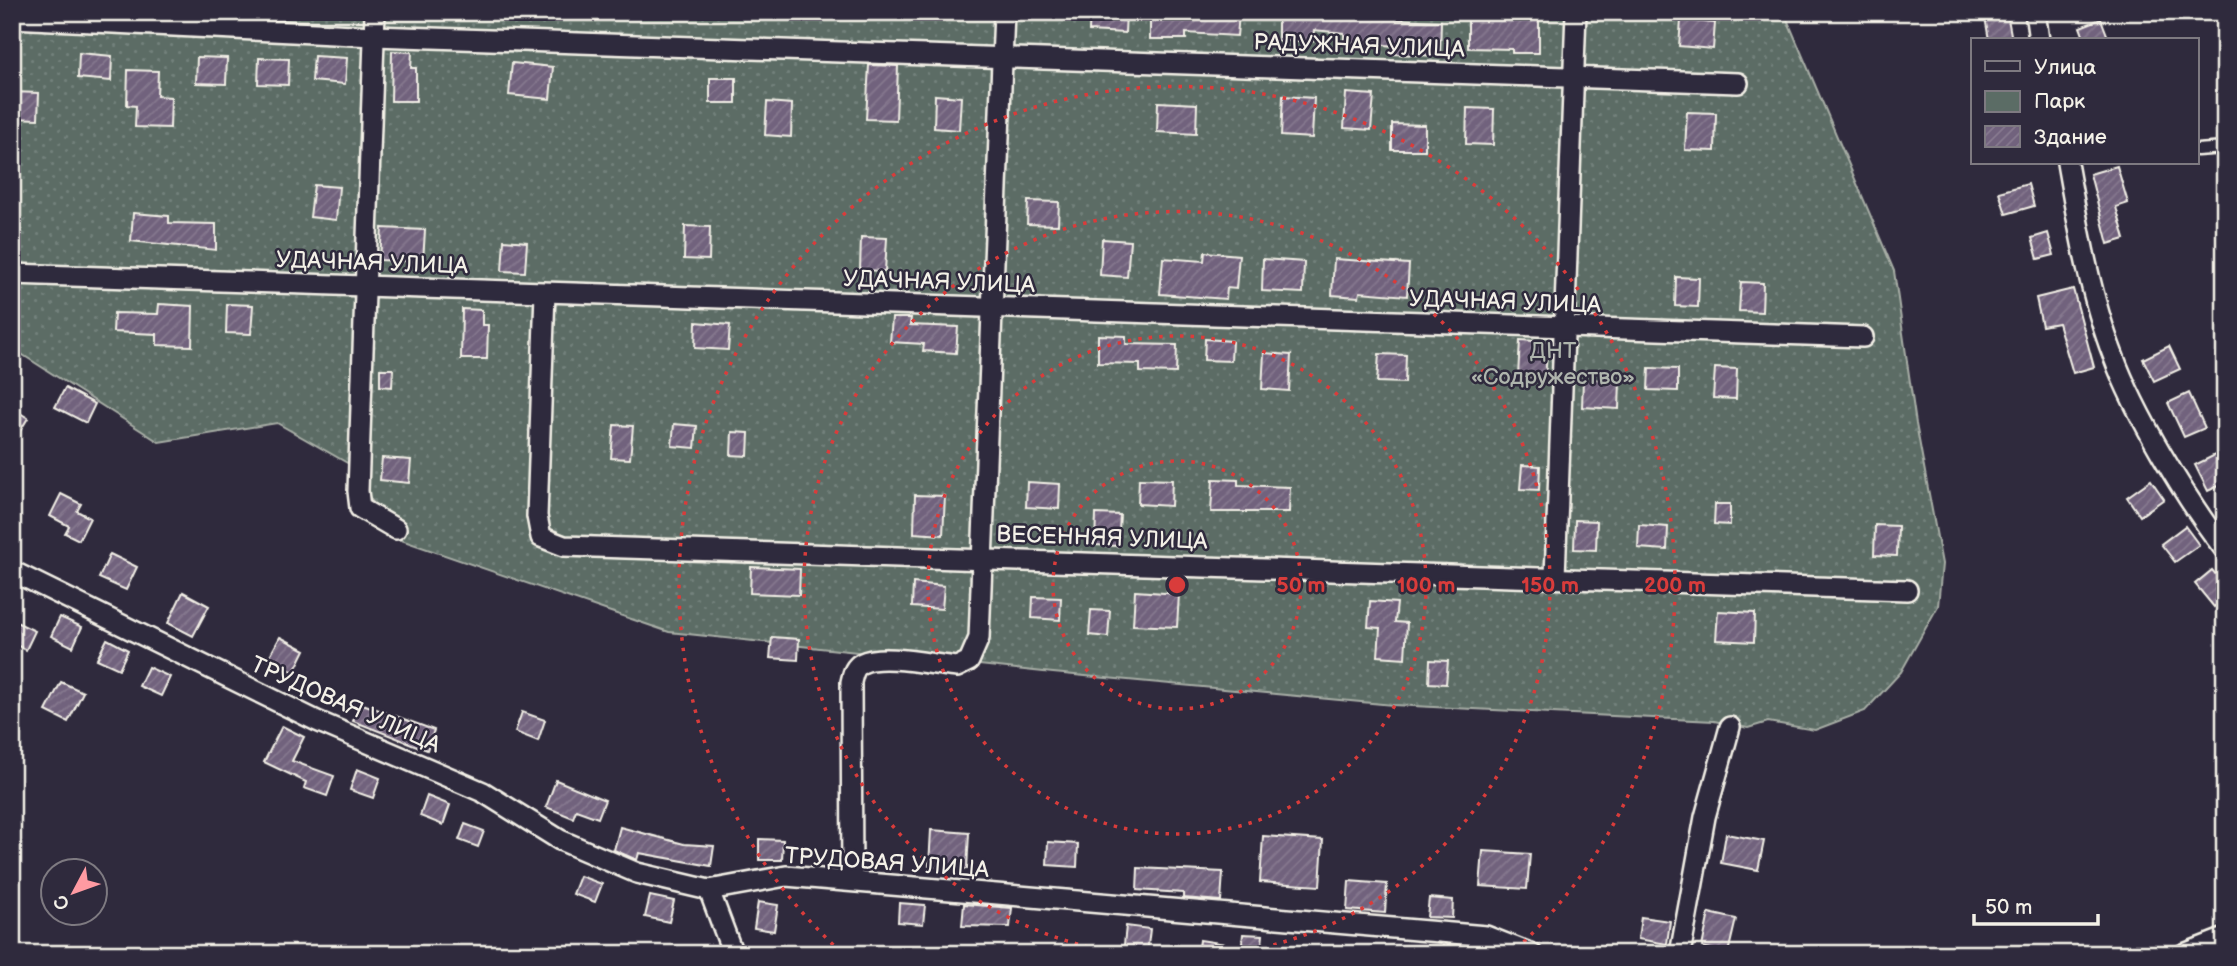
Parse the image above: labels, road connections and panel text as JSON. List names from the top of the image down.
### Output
{
  "streets": {
    "street": [
      "РАДУЖНАЯ УЛИЦА",
      "УДАЧНАЯ УЛИЦА",
      "ВЕСЕННЯЯ УЛИЦА",
      "ТРУДОВАЯ УЛИЦА"
    ]
  },
  "crossings": [
    ["УДАЧНАЯ УЛИЦА", "ВЕСЕННЯЯ УЛИЦА"]
  ],
  "parks": ["ДНТ «Содружество»"],
  "legend": ["Улица", "Парк", "Здание"],
  "scale_bar": "50 m",
  "north": "bottom left",
  "rings": [
    "50 m",
    "100 m",
    "150 m",
    "200 m"
  ]
}
